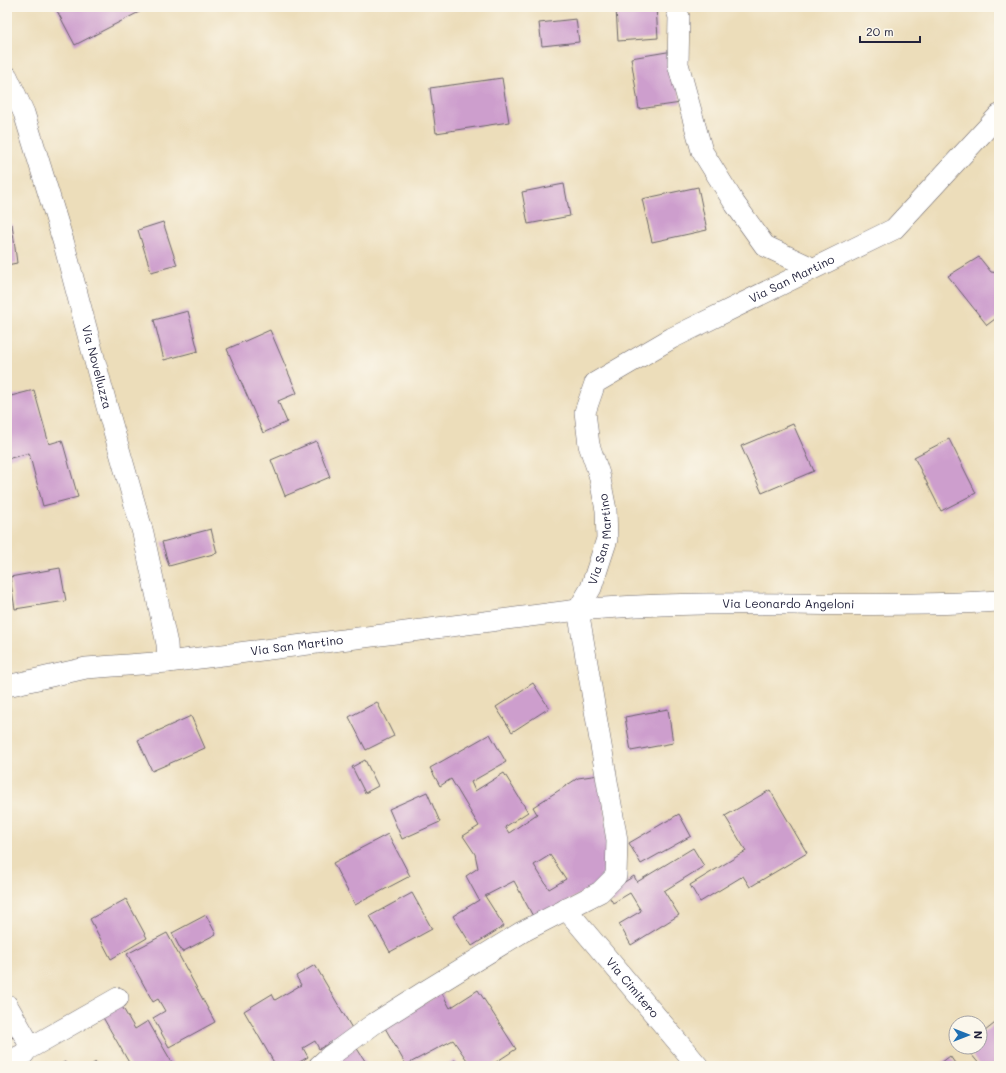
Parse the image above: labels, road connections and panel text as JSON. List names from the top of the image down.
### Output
{
  "streets": {
    "street": [
      "Via San Martino",
      "Via Novelluzza",
      "Via Leonardo Angeloni",
      "Via Cimitero"
    ]
  },
  "crossings": [
    ["Via San Martino", "Via Novelluzza"],
    ["Via San Martino", "Via Leonardo Angeloni"]
  ],
  "scale_bar": "20 m",
  "north": "right"
}
